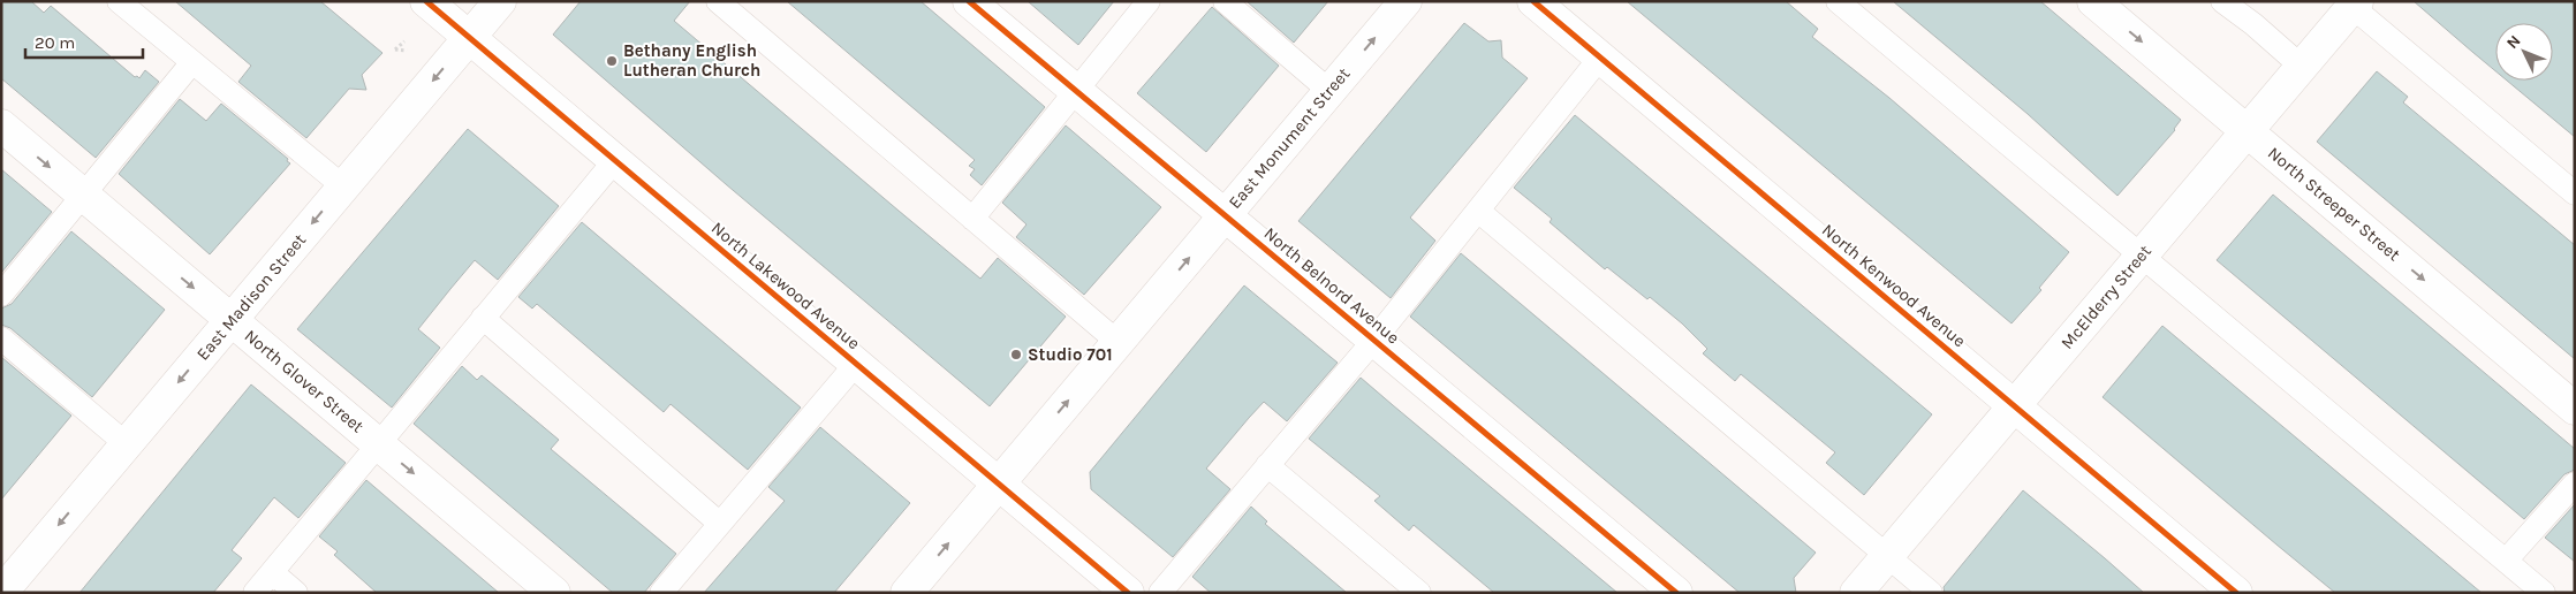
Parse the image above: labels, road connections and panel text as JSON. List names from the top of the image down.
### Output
{
  "streets": {
    "street": [
      "East Monument Street",
      "North Streeper Street",
      "North Lakewood Avenue",
      "North Belnord Avenue",
      "North Kenwood Avenue",
      "East Madison Street",
      "McElderry Street",
      "North Glover Street"
    ]
  },
  "crossings": [
    ["East Monument Street", "North Lakewood Avenue"],
    ["East Monument Street", "North Belnord Avenue"],
    ["North Streeper Street", "McElderry Street"],
    ["North Lakewood Avenue", "East Madison Street"],
    ["North Kenwood Avenue", "McElderry Street"],
    ["East Madison Street", "North Glover Street"]
  ],
  "one_way": [
    "East Monument Street",
    "North Streeper Street",
    "East Madison Street",
    "North Glover Street"
  ],
  "places": ["Bethany English Lutheran Church", "Studio 701"],
  "scale_bar": "20 m",
  "north": "top left"
}
